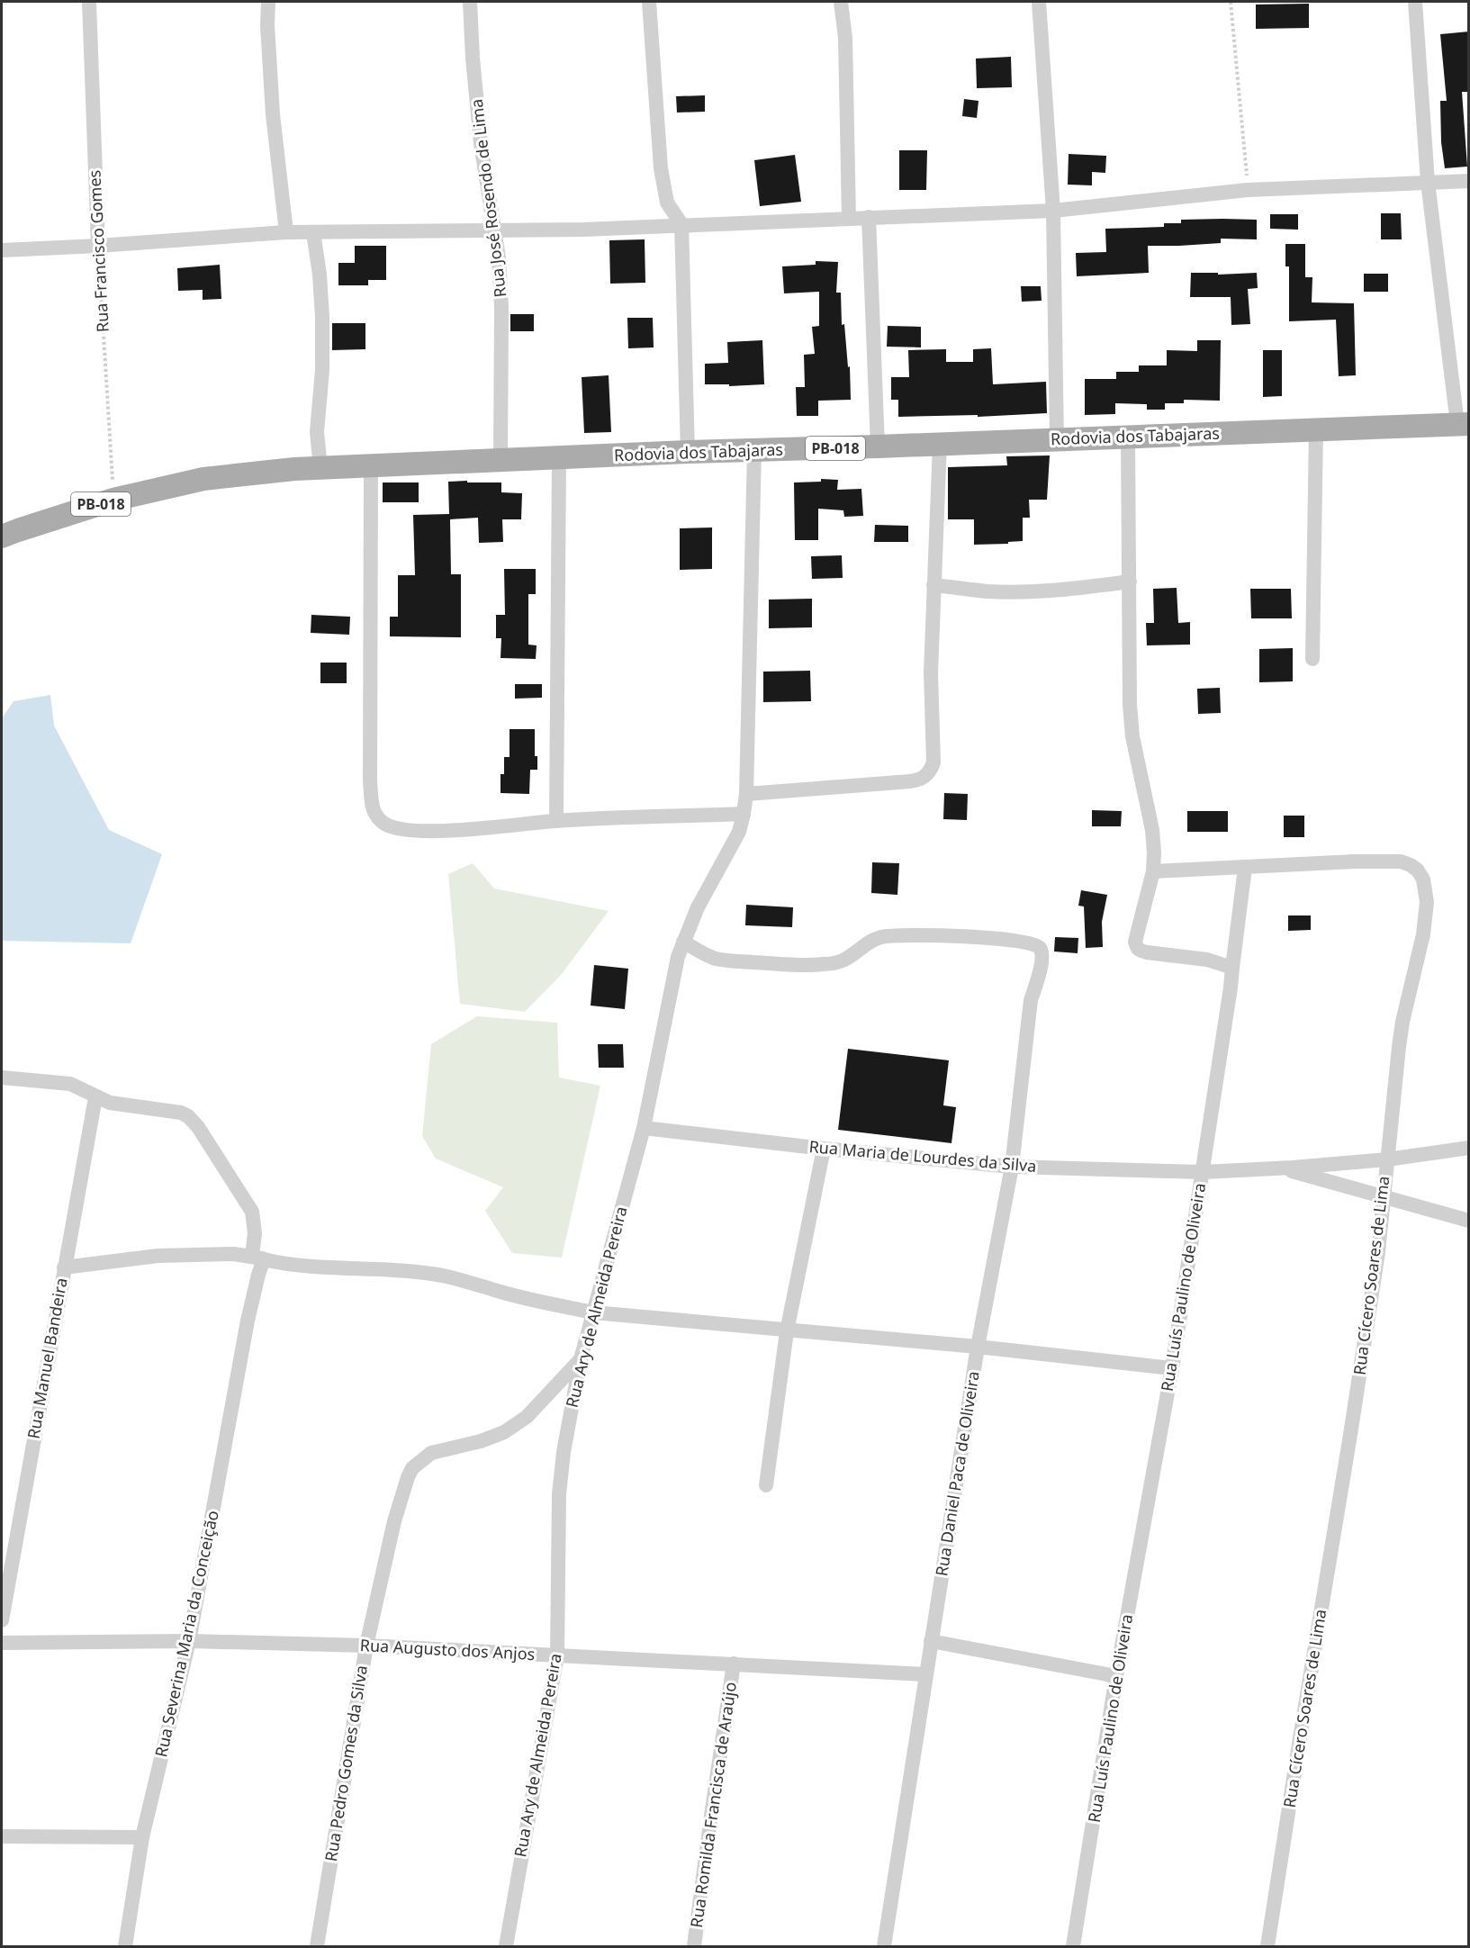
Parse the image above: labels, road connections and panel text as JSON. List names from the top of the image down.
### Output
{
  "streets": {
    "main road": ["Rodovia dos Tabajaras", "PB-018"],
    "street": [
      "Rua José Rosendo de Lima",
      "Rua Francisco Gomes",
      "Rua Maria de Lourdes da Silva",
      "Rua Cícero Soares de Lima",
      "Rua Luís Paulino de Oliveira",
      "Rua Ary de Almeida Pereira",
      "Rua Manuel Bandeira",
      "Rua Daniel Paca de Oliveira",
      "Rua Severina Maria da Conceição",
      "Rua Augusto dos Anjos",
      "Rua Pedro Gomes da Silva",
      "Rua Romilda Francisca de Araújo"
    ]
  },
  "crossings": [
    ["Rua José Rosendo de Lima", "Rodovia dos Tabajaras"],
    ["Rua Francisco Gomes", "Rodovia dos Tabajaras"],
    ["Rodovia dos Tabajaras", "Rua Ary de Almeida Pereira"],
    ["Rua Maria de Lourdes da Silva", "Rua Cícero Soares de Lima"],
    ["Rua Maria de Lourdes da Silva", "Rua Luís Paulino de Oliveira"],
    ["Rua Maria de Lourdes da Silva", "Rua Ary de Almeida Pereira"],
    ["Rua Maria de Lourdes da Silva", "Rua Daniel Paca de Oliveira"],
    ["Rua Cícero Soares de Lima", "Rua Luís Paulino de Oliveira"],
    ["Rua Ary de Almeida Pereira", "Rua Daniel Paca de Oliveira"],
    ["Rua Ary de Almeida Pereira", "Rua Augusto dos Anjos"],
    ["Rua Ary de Almeida Pereira", "Rua Pedro Gomes da Silva"],
    ["Rua Manuel Bandeira", "Rua Severina Maria da Conceição"],
    ["Rua Daniel Paca de Oliveira", "Rua Augusto dos Anjos"],
    ["Rua Severina Maria da Conceição", "Rua Augusto dos Anjos"],
    ["Rua Augusto dos Anjos", "Rua Pedro Gomes da Silva"],
    ["Rua Augusto dos Anjos", "Rua Romilda Francisca de Araújo"]
  ]
}
